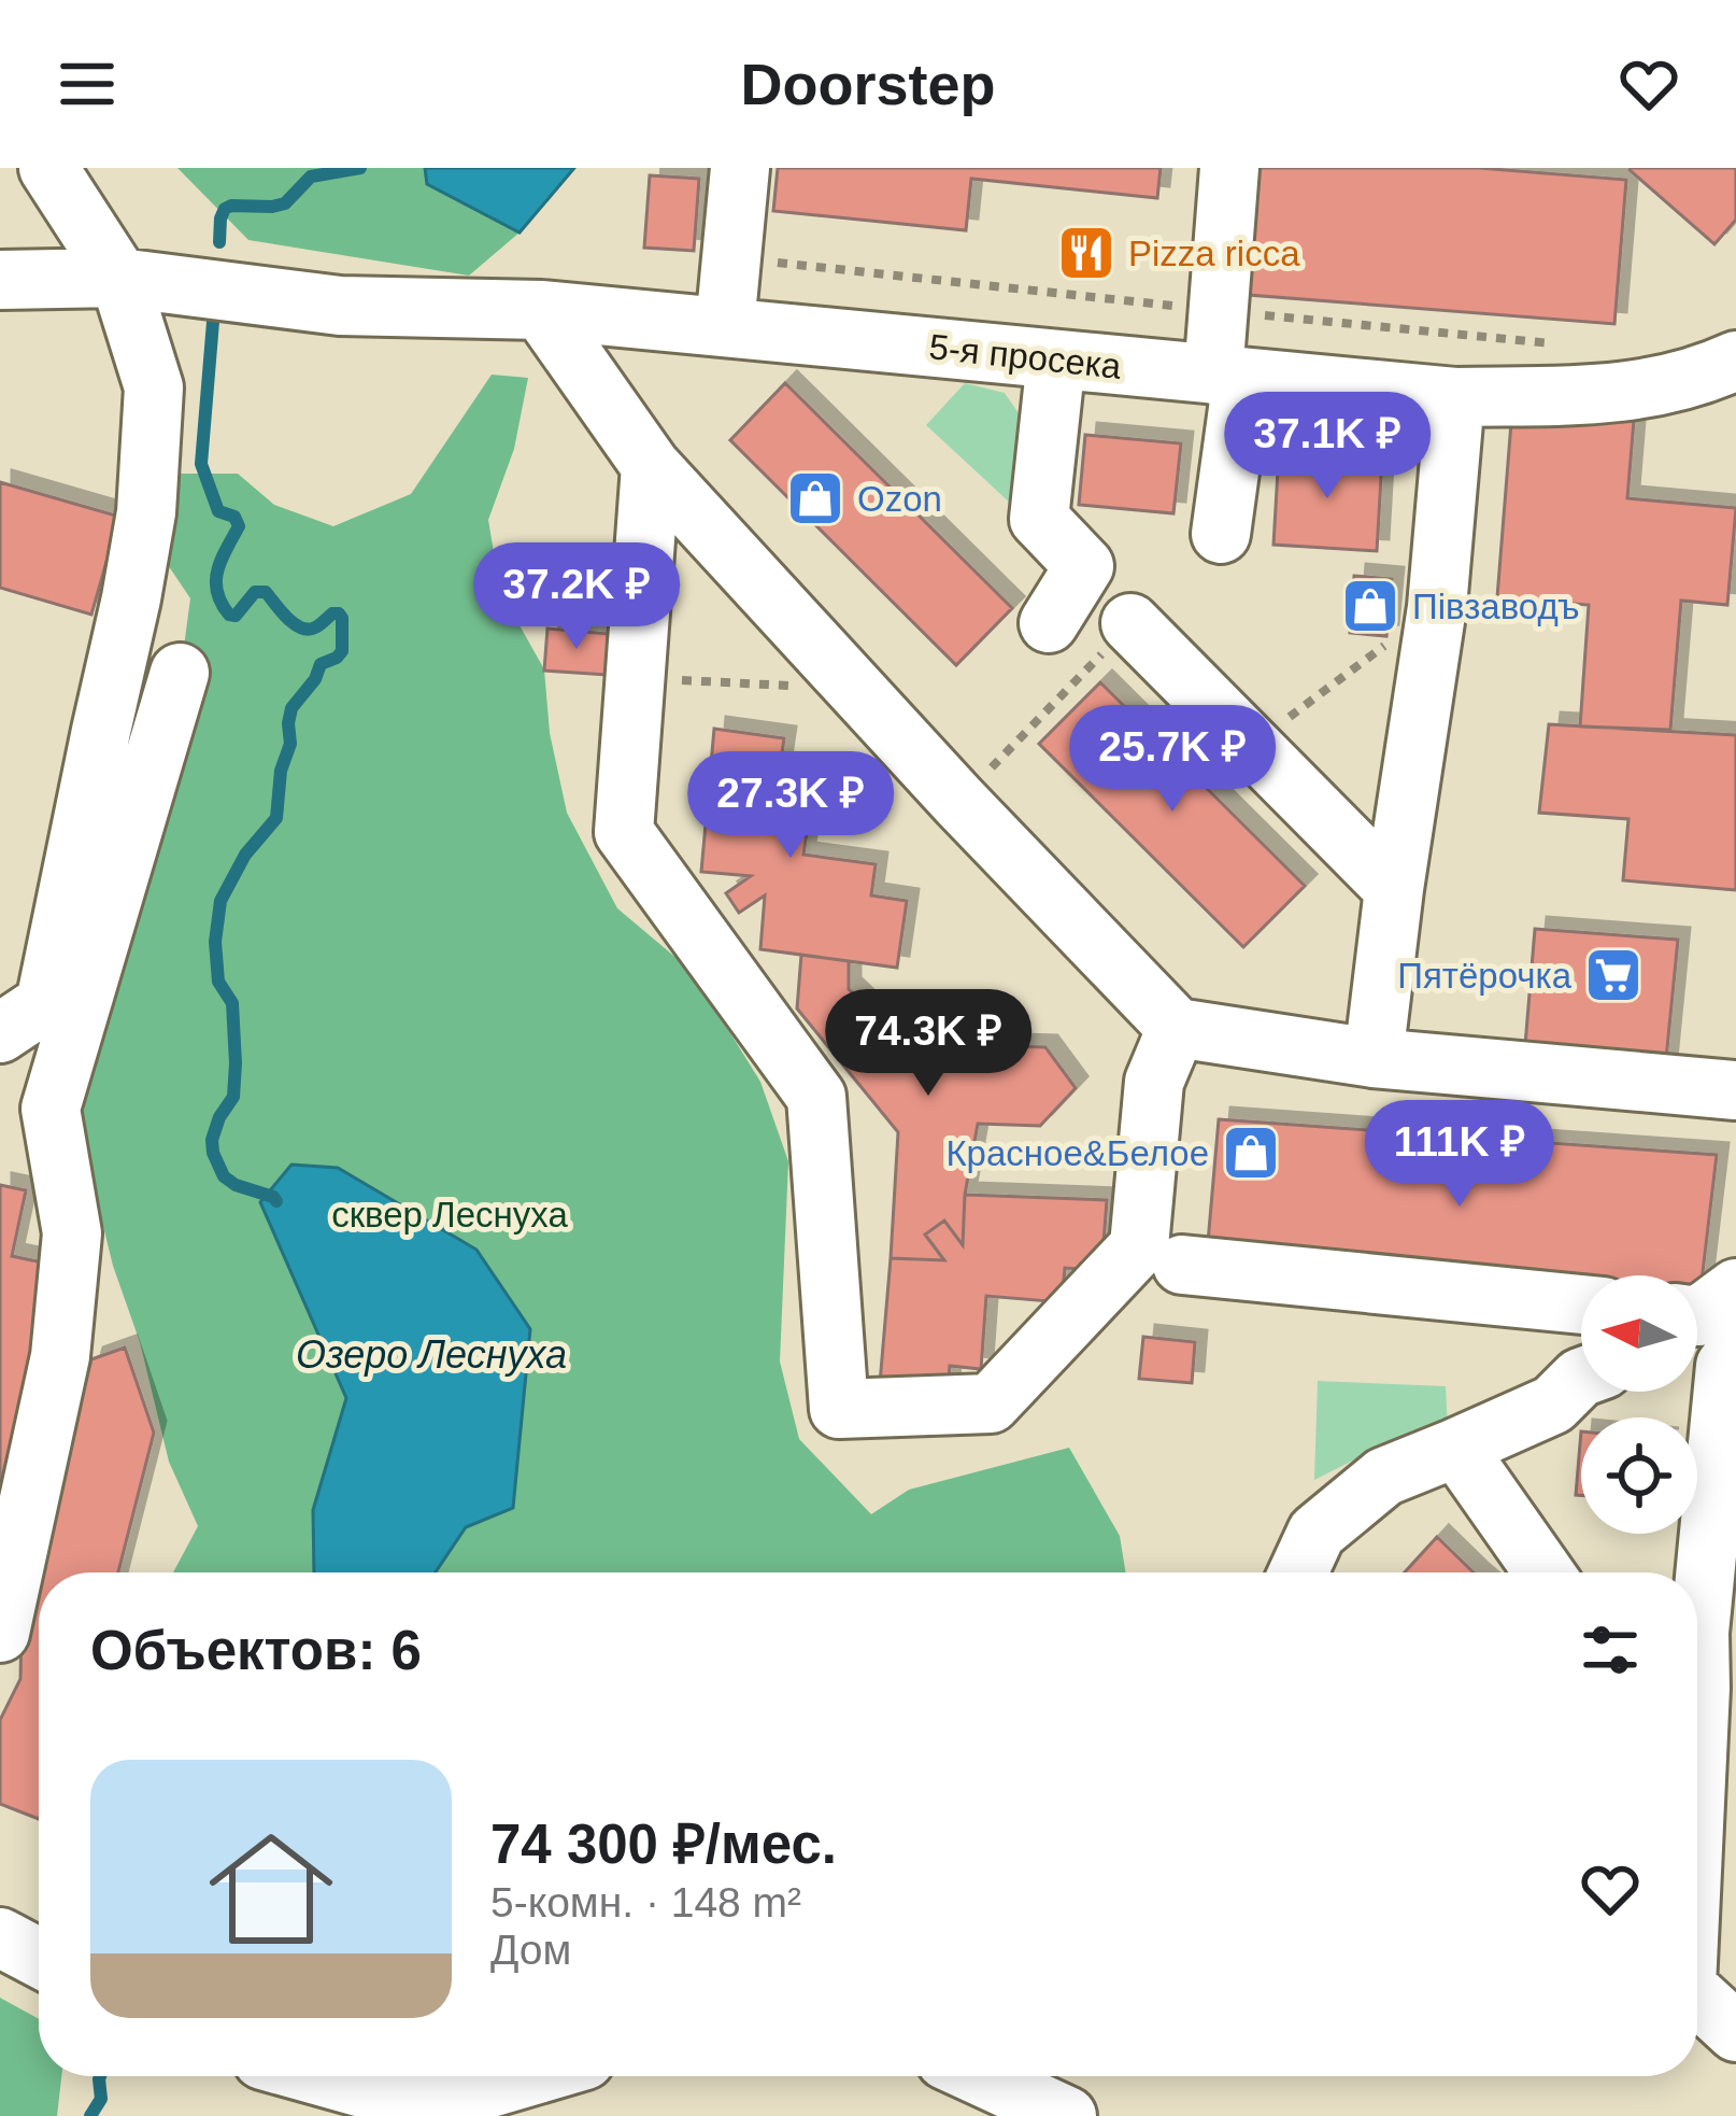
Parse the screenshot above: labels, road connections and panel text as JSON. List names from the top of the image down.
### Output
{
  "streets": {
    "street": ["5-я просека"]
  },
  "water": ["Озеро Леснуха"],
  "parks": ["сквер Леснуха"],
  "places": {
    "restaurant": ["Pizza ricca"],
    "shop": ["Ozon", "Пiвзаводъ", "Красное&Белое"],
    "supermarket": ["Пятёрочка"]
  },
  "north": "left",
  "page": {
    "header": "Doorstep",
    "price": [
      "37.1K ₽",
      "37.2K ₽",
      "25.7K ₽",
      "27.3K ₽",
      "74.3K ₽",
      "111K ₽"
    ],
    "heading": "Объектов: 6",
    "list": [
      {
        "name": "74 300 ₽/мес.",
        "note": "5-комн. · 148 m² · Дом"
      }
    ]
  }
}
